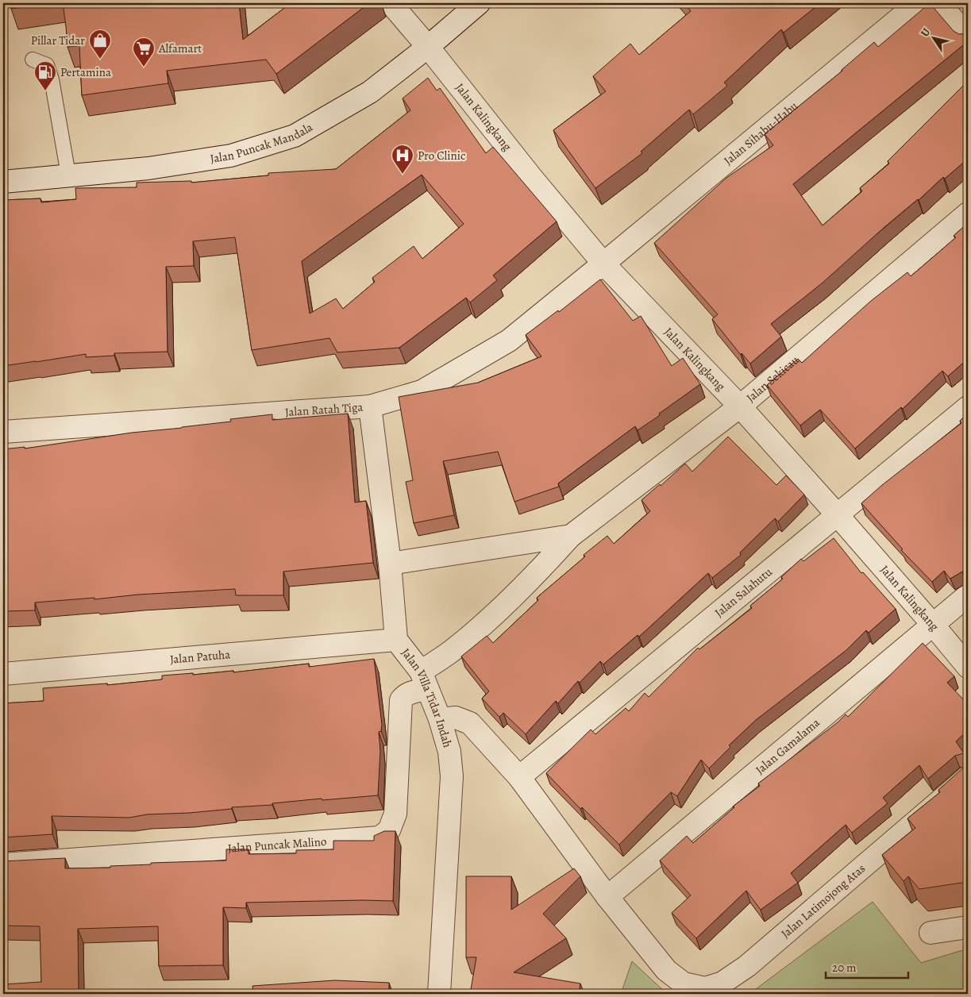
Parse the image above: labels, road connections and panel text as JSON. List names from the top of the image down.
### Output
{
  "streets": {
    "street": [
      "Jalan Kalingkang",
      "Jalan Sihabu-Habu",
      "Jalan Puncak Mandala",
      "Jalan Sekicau",
      "Jalan Ratah Tiga",
      "Jalan Salahutu",
      "Jalan Patuha",
      "Jalan Villa Tidar Indah",
      "Jalan Gamalama",
      "Jalan Puncak Malino",
      "Jalan Latimojong Atas"
    ]
  },
  "crossings": [
    ["Jalan Kalingkang", "Jalan Sihabu-Habu"],
    ["Jalan Kalingkang", "Jalan Puncak Mandala"],
    ["Jalan Kalingkang", "Jalan Sekicau"],
    ["Jalan Kalingkang", "Jalan Ratah Tiga"],
    ["Jalan Kalingkang", "Jalan Salahutu"],
    ["Jalan Kalingkang", "Jalan Gamalama"],
    ["Jalan Sihabu-Habu", "Jalan Ratah Tiga"],
    ["Jalan Sekicau", "Jalan Villa Tidar Indah"],
    ["Jalan Sekicau", "Jalan Puncak Malino"],
    ["Jalan Ratah Tiga", "Jalan Villa Tidar Indah"],
    ["Jalan Salahutu", "Jalan Latimojong Atas"],
    ["Jalan Patuha", "Jalan Villa Tidar Indah"],
    ["Jalan Villa Tidar Indah", "Jalan Puncak Malino"],
    ["Jalan Villa Tidar Indah", "Jalan Latimojong Atas"],
    ["Jalan Gamalama", "Jalan Latimojong Atas"]
  ],
  "places": {
    "shop": ["Pillar Tidar"],
    "supermarket": ["Alfamart"],
    "fuel station": ["Pertamina"],
    "hospital": ["Pro Clinic"]
  },
  "scale_bar": "20 m",
  "north": "top left"
}
